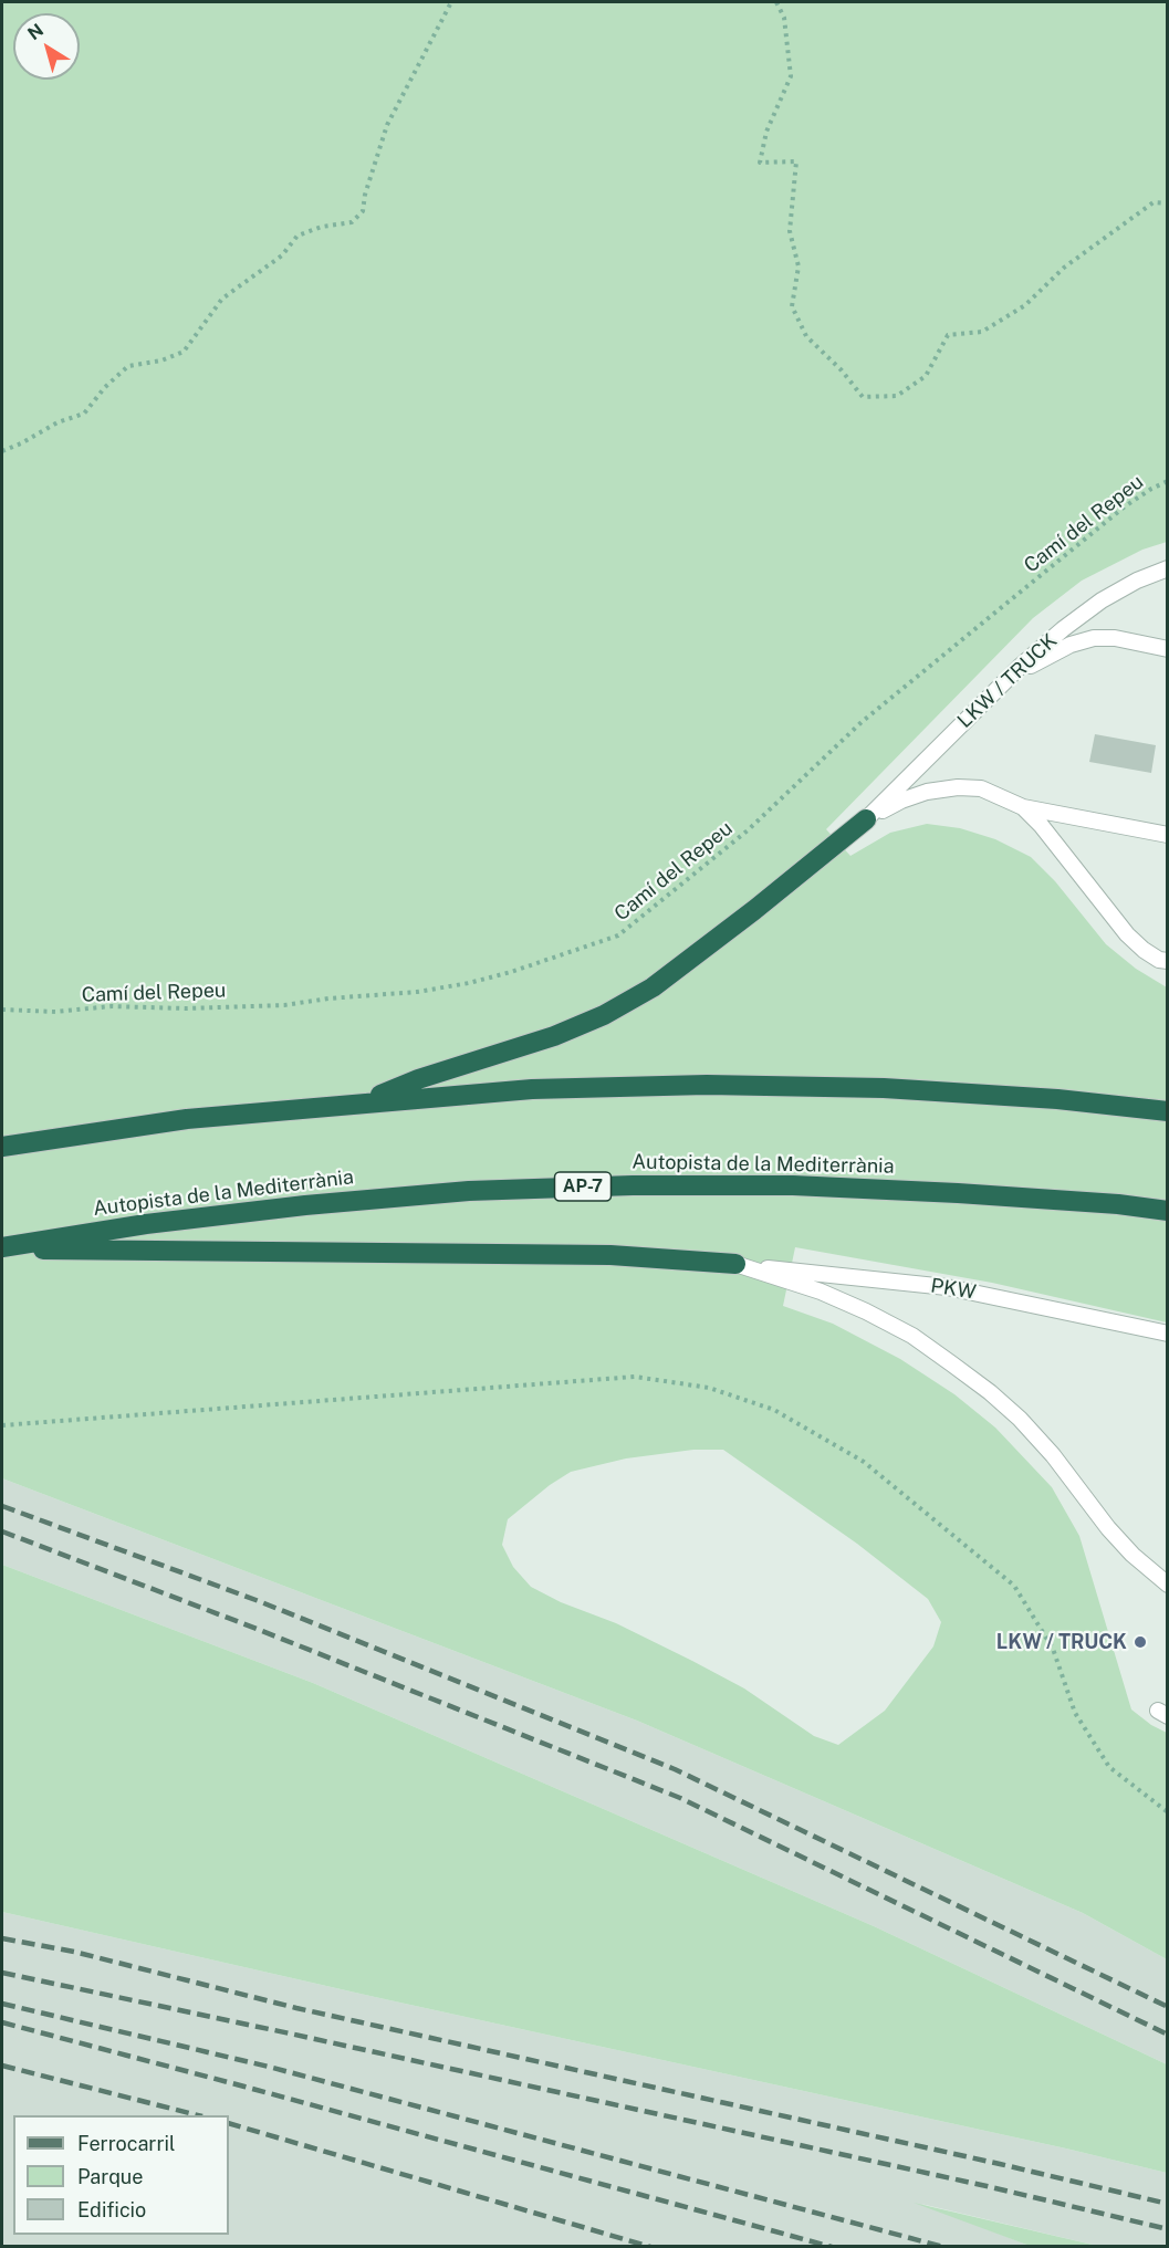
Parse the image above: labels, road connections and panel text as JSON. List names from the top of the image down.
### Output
{
  "streets": {
    "highway": ["Autopista de la Mediterrània", "AP-7"],
    "lane": ["LKW / TRUCK", "PKW"],
    "path": ["Camí del Repeu"]
  },
  "places": ["LKW / TRUCK"],
  "legend": ["Ferrocarril", "Parque", "Edificio"],
  "north": "top left"
}
